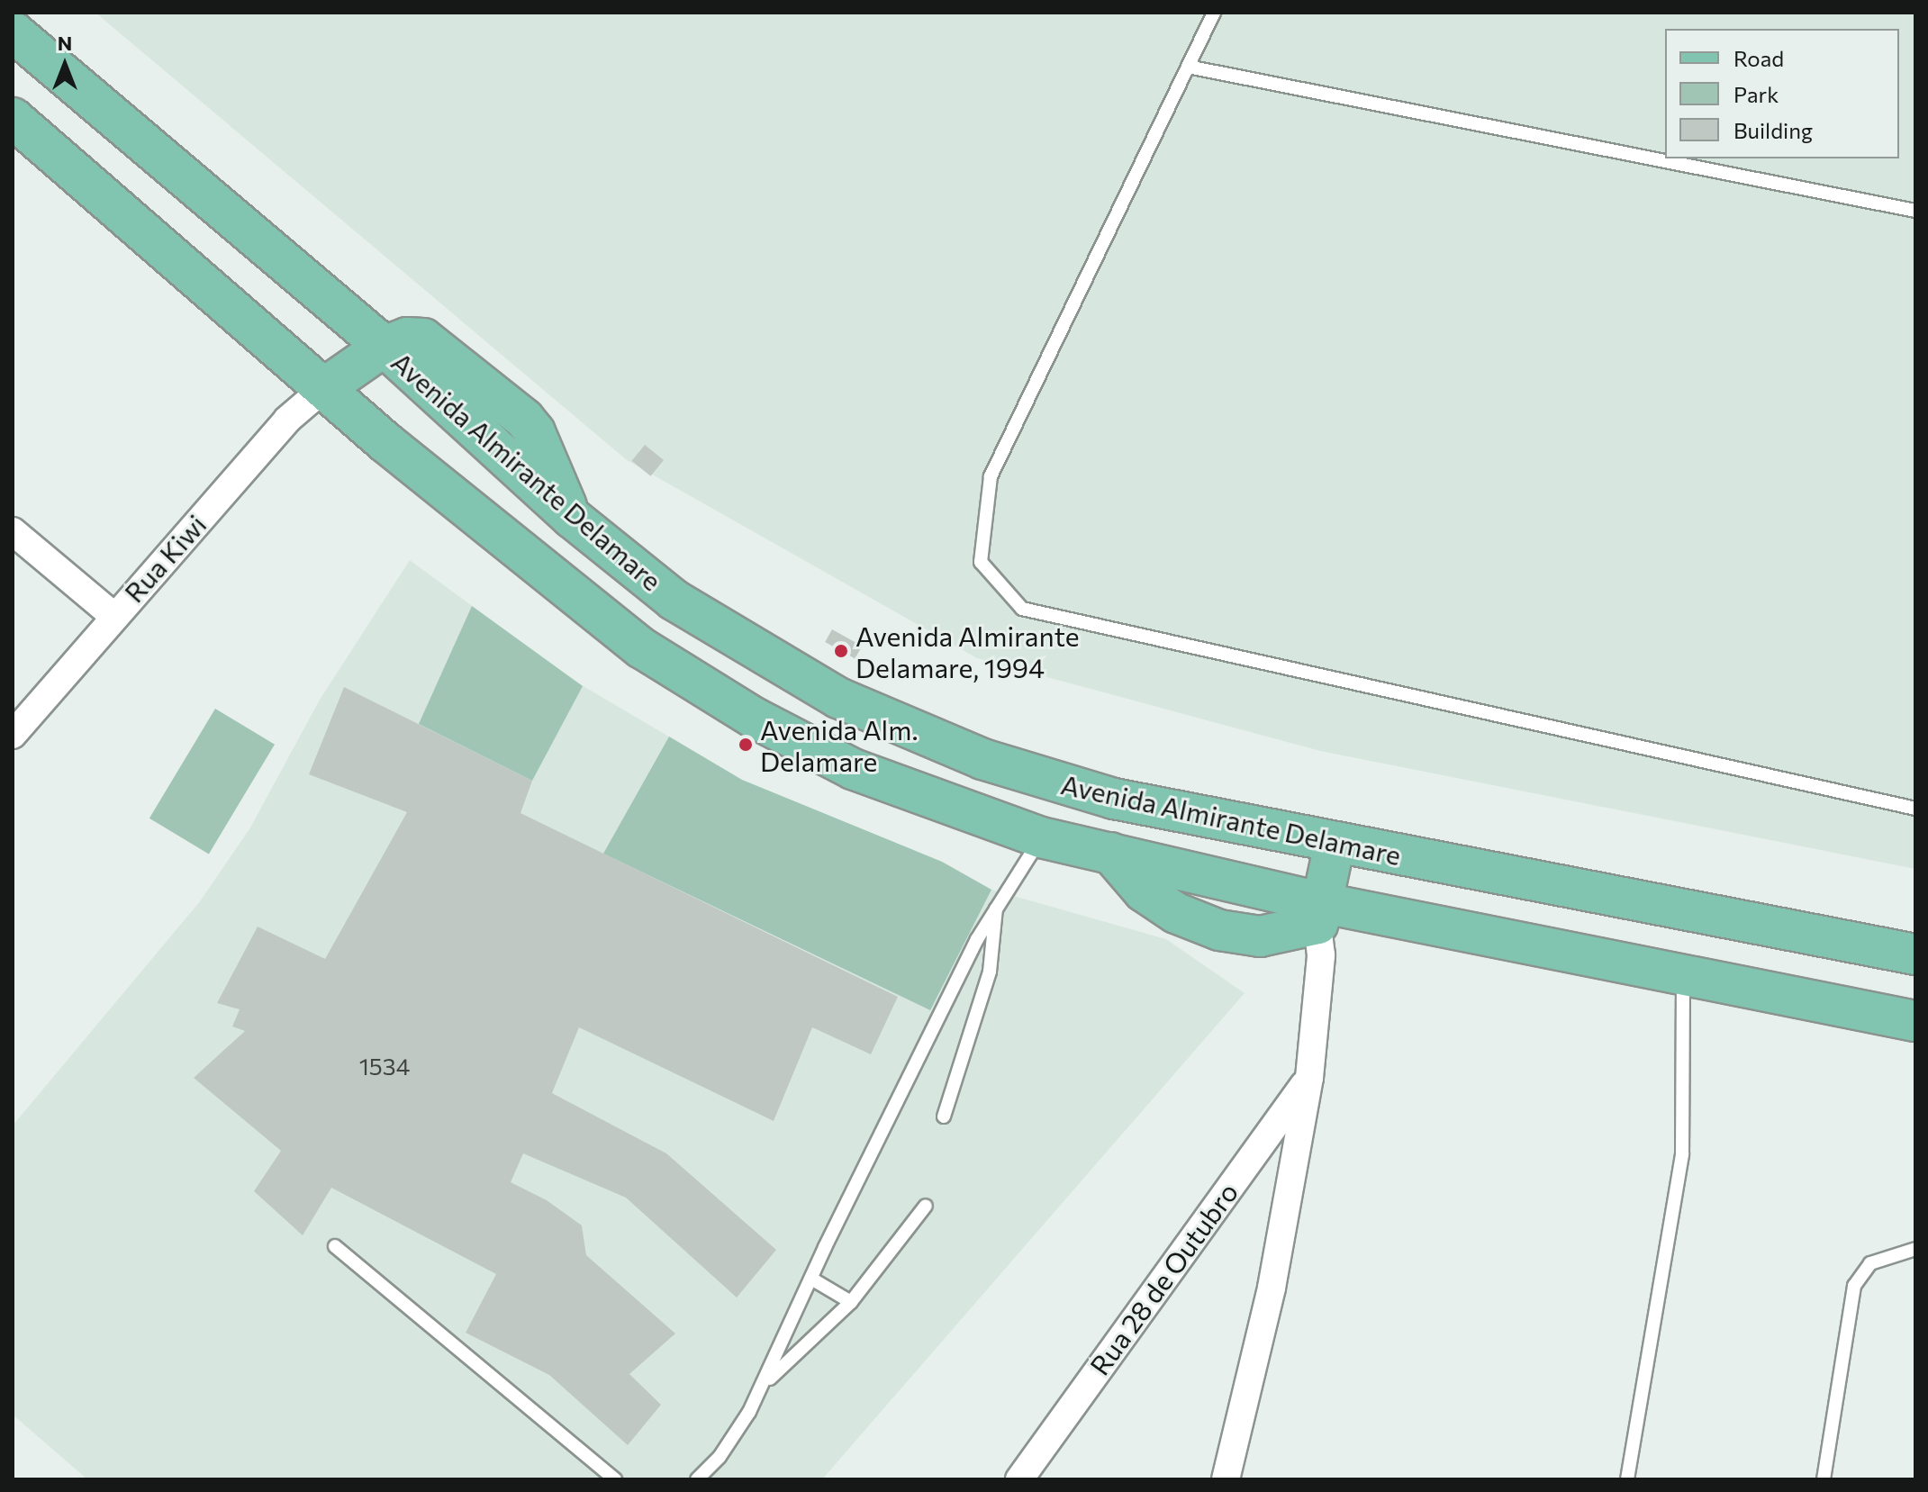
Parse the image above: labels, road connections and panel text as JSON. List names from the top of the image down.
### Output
{
  "streets": {
    "main road": ["Avenida Almirante Delamare"],
    "street": ["Rua Kiwi", "Rua 28 de Outubro"]
  },
  "places": ["Avenida Almirante Delamare, 1994", "Avenida Alm. Delamare"],
  "house_numbers": ["1534"],
  "legend": ["Road", "Park", "Building"],
  "north": "top"
}
